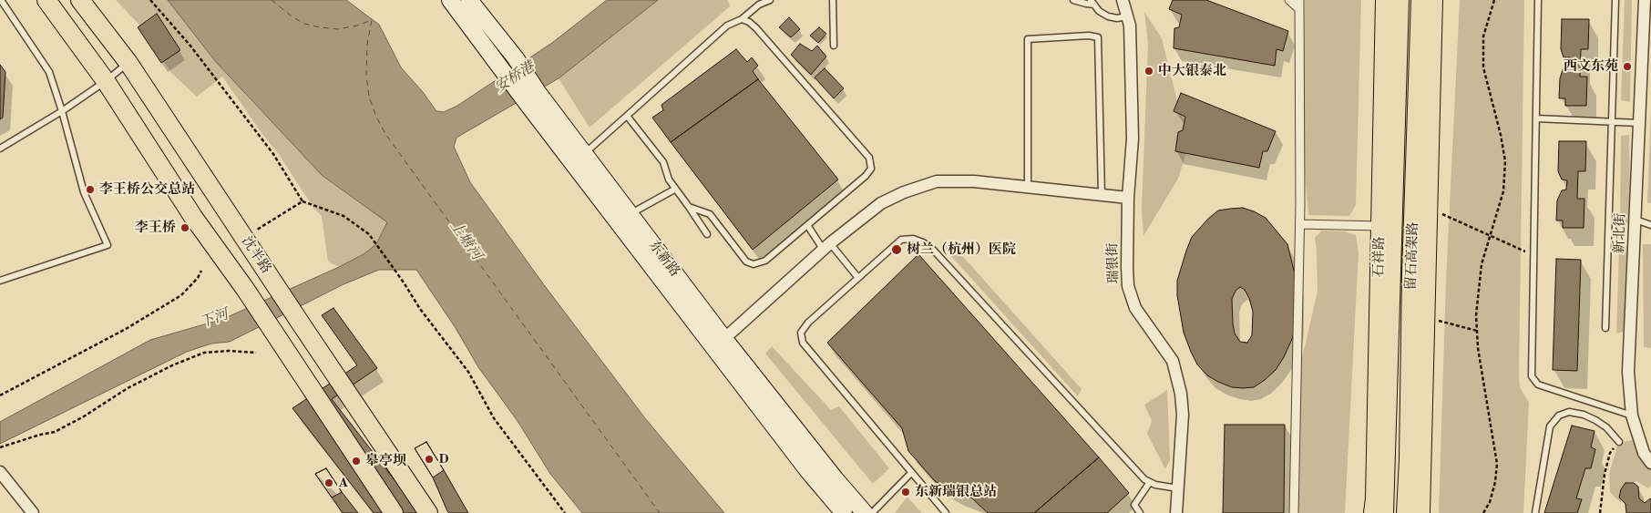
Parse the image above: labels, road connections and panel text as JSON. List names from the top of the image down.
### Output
{
  "streets": {
    "main road": [
      "沈半路",
      "留石高架路",
      "石祥路",
      "东新路"
    ],
    "street": ["新北街", "瑞银街"]
  },
  "water": ["安桥港", "上塘河", "下河"],
  "places": [
    "西文东苑",
    "中大银泰北",
    "李王桥公交总站",
    "李王桥",
    "树兰（杭州）医院",
    "D",
    "皋亭坝",
    "A",
    "东新瑞银总站"
  ]
}
